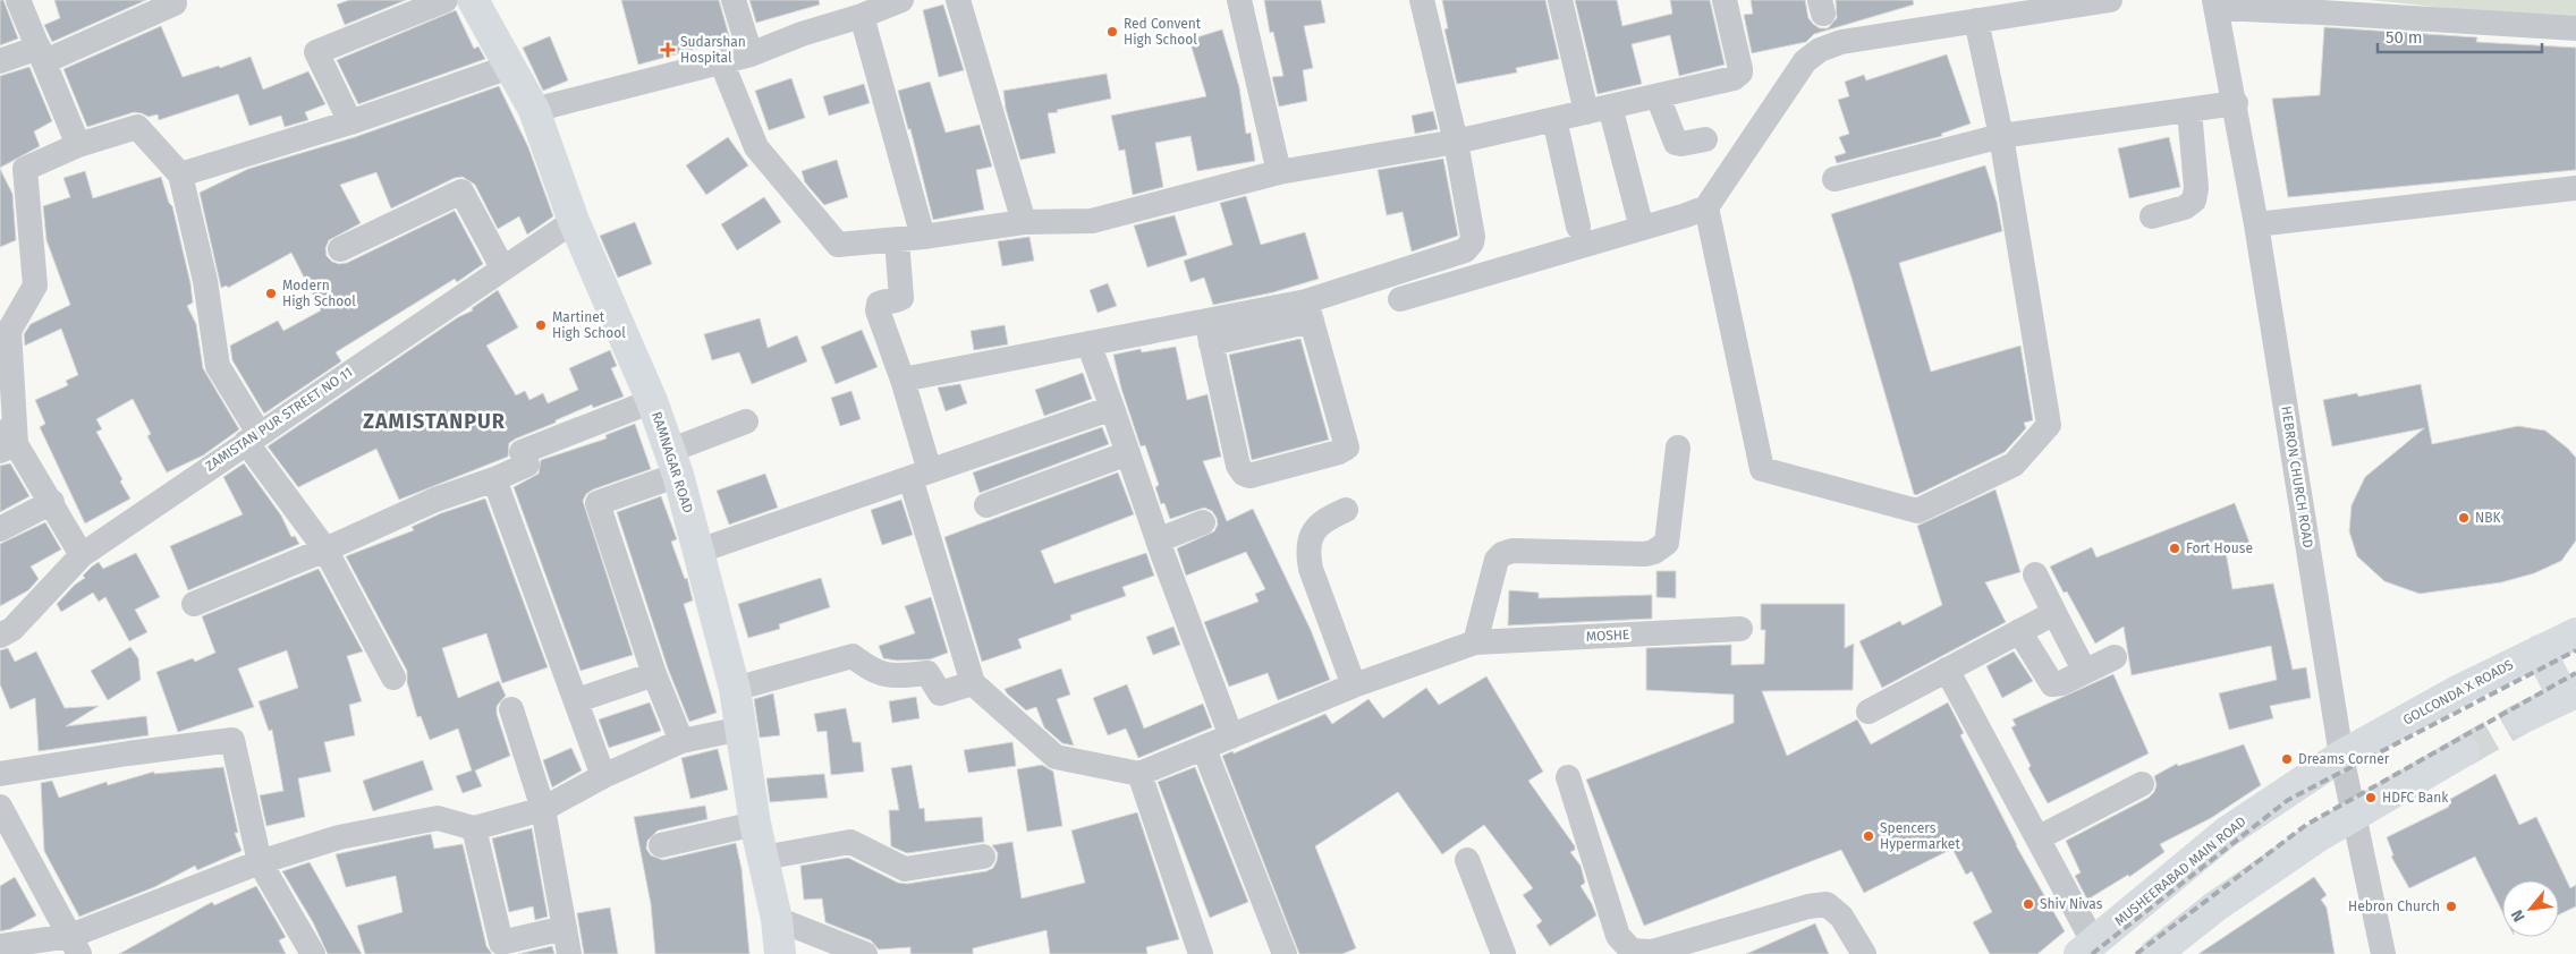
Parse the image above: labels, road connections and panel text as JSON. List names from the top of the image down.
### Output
{
  "streets": {
    "main road": ["RAMNAGAR ROAD", "GOLCONDA X ROADS", "MUSHEERABAD MAIN ROAD"],
    "street": ["ZAMISTAN PUR STREET NO 11", "HEBRON CHURCH ROAD", "MOSHE"]
  },
  "crossings": [
    ["ZAMISTAN PUR STREET NO 11", "RAMNAGAR ROAD"],
    ["HEBRON CHURCH ROAD", "GOLCONDA X ROADS"],
    ["HEBRON CHURCH ROAD", "MUSHEERABAD MAIN ROAD"],
    ["GOLCONDA X ROADS", "MUSHEERABAD MAIN ROAD"]
  ],
  "districts": ["ZAMISTANPUR"],
  "places": {
    "other": [
      "Red Convent High School",
      "Modern High School",
      "Martinet High School",
      "NBK",
      "Fort House",
      "Dreams Corner",
      "HDFC Bank",
      "Spencers Hypermarket",
      "Shiv Nivas",
      "Hebron Church"
    ],
    "health": ["Sudarshan Hospital"]
  },
  "scale_bar": "50 m",
  "north": "bottom left"
}
